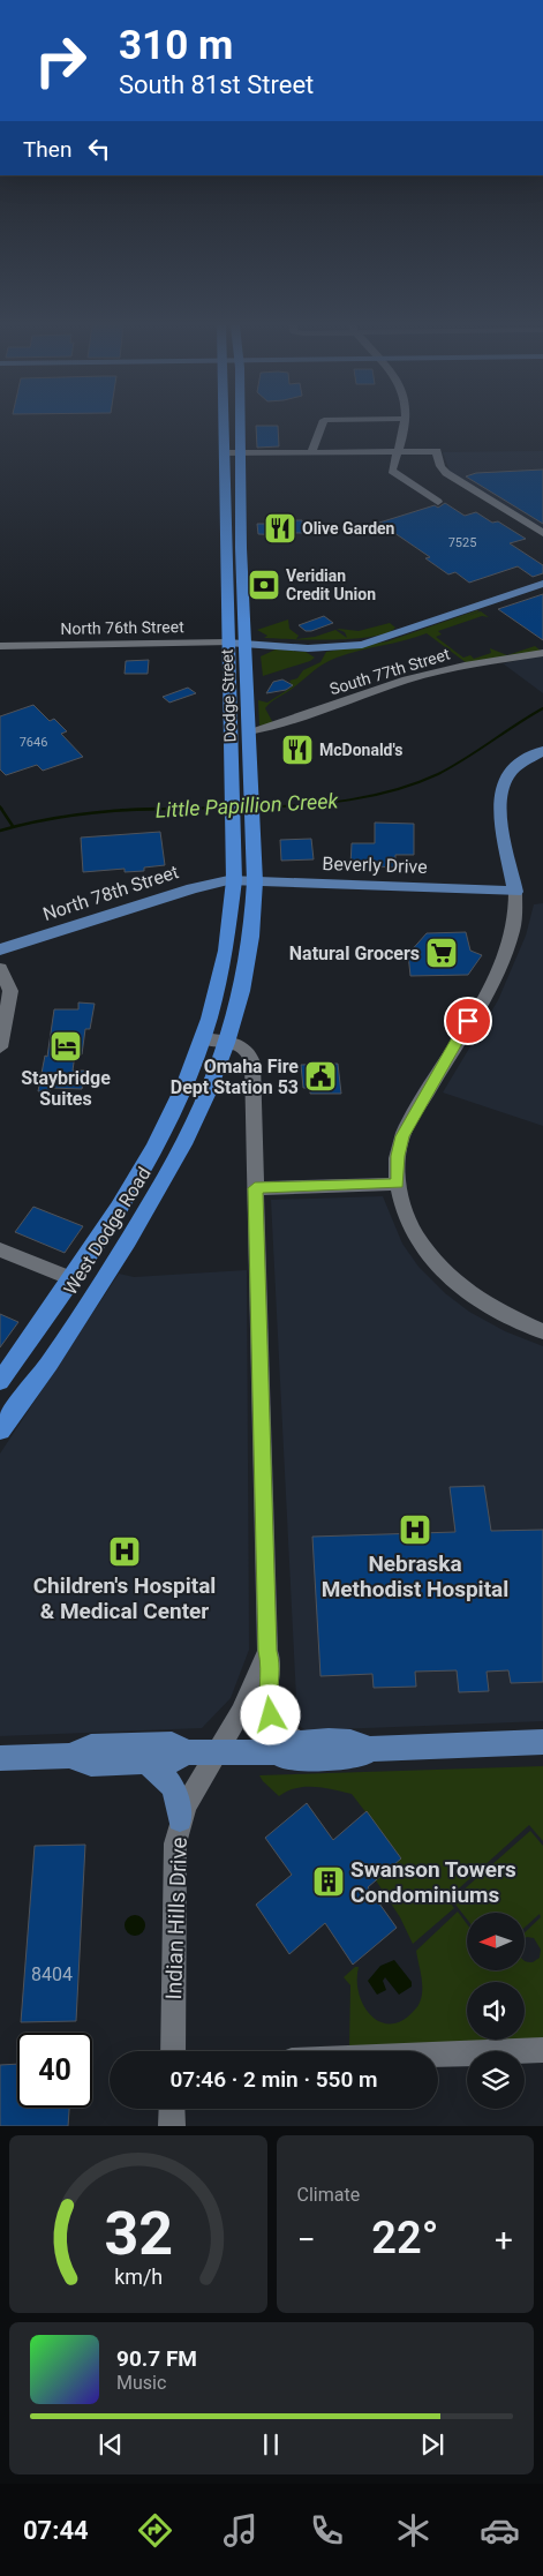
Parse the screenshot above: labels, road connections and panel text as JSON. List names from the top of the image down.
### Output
{
  "streets": {
    "highway": ["Dodge Street", "West Dodge Road"],
    "main road": ["Beverly Drive", "North 78th Street"],
    "street": ["North 76th Street", "South 77th Street", "Indian Hills Drive"]
  },
  "crossings": [
    ["North 76th Street", "Dodge Street"],
    ["South 77th Street", "Dodge Street"],
    ["Dodge Street", "Beverly Drive"],
    ["Dodge Street", "North 78th Street"],
    ["Dodge Street", "West Dodge Road"],
    ["Beverly Drive", "North 78th Street"]
  ],
  "water": ["Little Papillion Creek"],
  "places": {
    "restaurant": ["Olive Garden", "McDonald's"],
    "bank": ["Veridian Credit Union"],
    "supermarket": ["Natural Grocers"],
    "hotel": ["Staybridge Suites"],
    "public building": ["Omaha Fire Dept Station 53"],
    "hospital": ["Nebraska Methodist Hospital", "Children's Hospital & Medical Center"],
    "building": ["Swanson Towers Condominiums"]
  },
  "house_numbers": ["7525", "7646", "8404"],
  "north": "left",
  "page": {
    "turn": ["310 m", "South 81st Street"],
    "then": "Then",
    "limit": "40",
    "trip": "07:46 · 2 min · 550 m",
    "tile": "Climate",
    "heat": ["−", "22°", "+"],
    "song": ["90.7 FM", "Music"],
    "tabs": "07:44",
    "gauge": ["32", "km/h"]
  }
}
